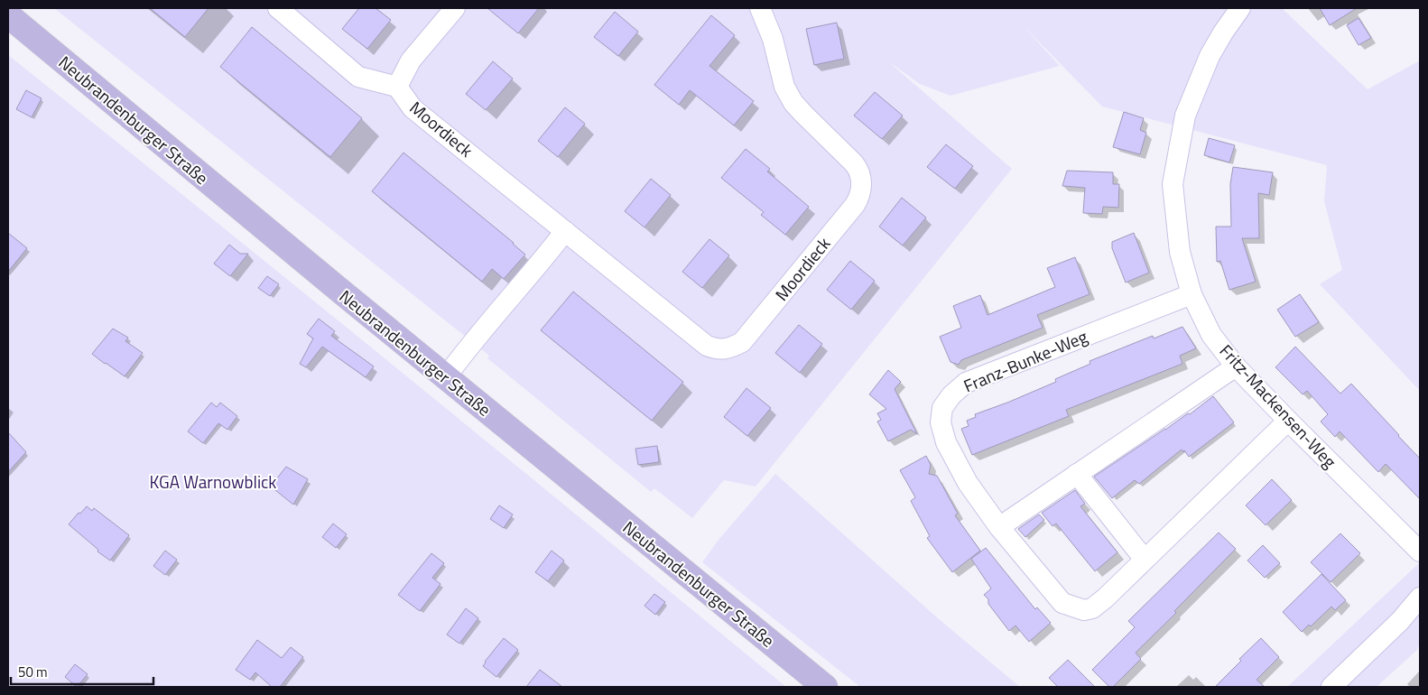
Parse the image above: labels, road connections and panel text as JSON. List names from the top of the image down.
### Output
{
  "streets": {
    "main road": ["Neubrandenburger Straße"],
    "street": ["Moordieck", "Franz-Bunke-Weg", "Fritz-Mackensen-Weg"]
  },
  "crossings": [
    ["Franz-Bunke-Weg", "Fritz-Mackensen-Weg"]
  ],
  "parks": ["KGA Warnowblick"],
  "scale_bar": "50 m"
}
